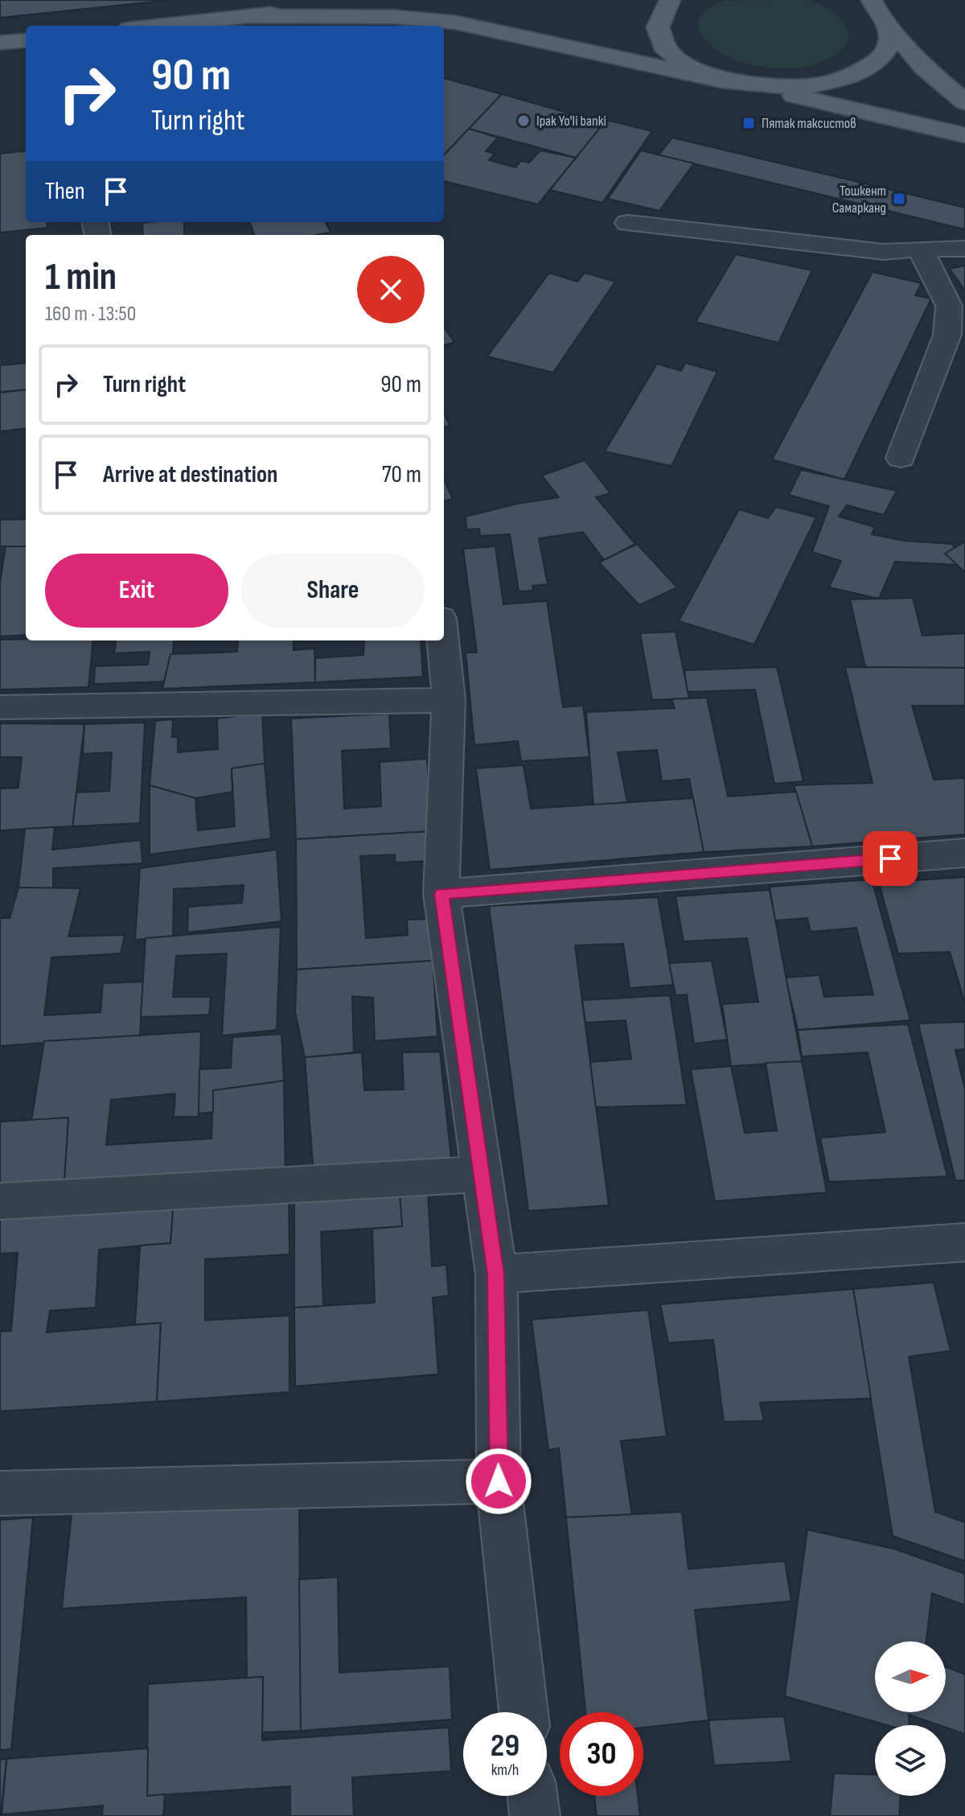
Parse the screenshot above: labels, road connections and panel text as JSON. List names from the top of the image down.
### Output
{
  "places": {
    "other": ["Ipak Yo'li banki"],
    "transit": ["Пятак таксистов", "Тошкент Самарканд"]
  },
  "north": "right",
  "page": {
    "turn": ["90 m", "Turn right"],
    "then": "Then",
    "heading": ["1 min", "160 m · 13:50"],
    "list": [
      {
        "name": "Turn right",
        "value": "90 m"
      },
      {
        "name": "Arrive at destination",
        "value": "70 m"
      }
    ],
    "buttons": ["Exit", "Share"],
    "speed": "29 km/h",
    "limit": "30"
  }
}
